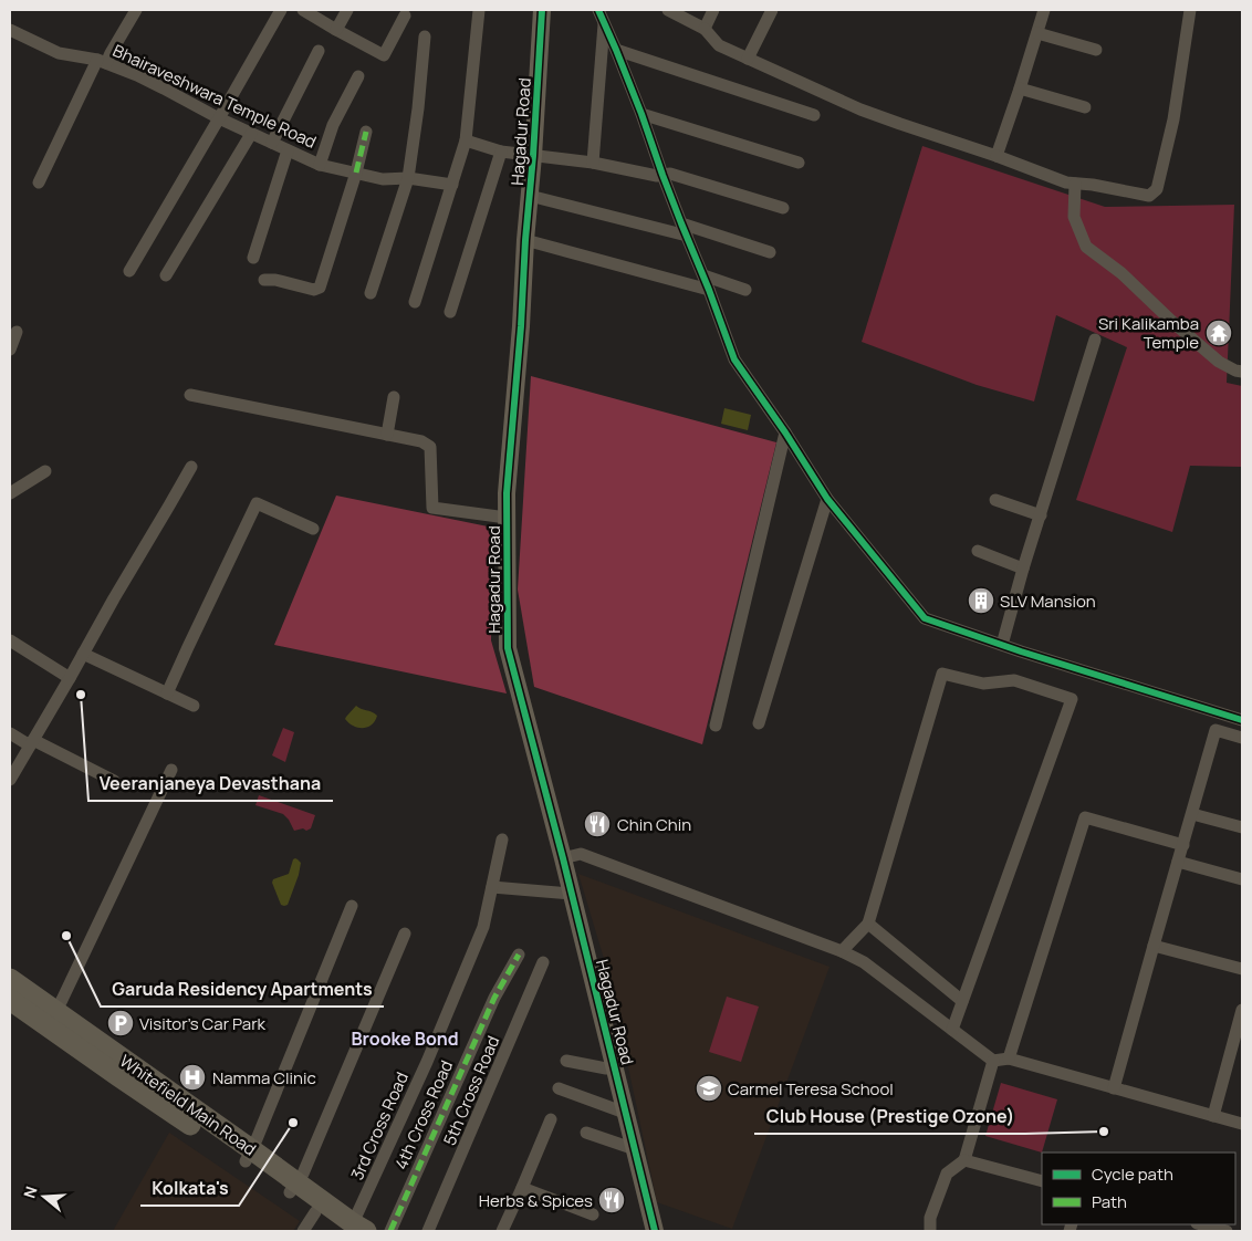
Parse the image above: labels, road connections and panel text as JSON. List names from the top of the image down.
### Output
{
  "streets": {
    "main road": ["Whitefield Main Road"],
    "street": [
      "Bhairaveshwara Temple Road",
      "Hagadur Road",
      "5th Cross Road",
      "4th Cross Road",
      "3rd Cross Road"
    ]
  },
  "crossings": [
    ["Whitefield Main Road", "3rd Cross Road"]
  ],
  "districts": ["Brooke Bond"],
  "places": {
    "temple": ["Sri Kalikamba Temple"],
    "building": ["SLV Mansion"],
    "other": [
      "Veeranjaneya Devasthana",
      "Garuda Residency Apartments",
      "Kolkata's",
      "Club House (Prestige Ozone)"
    ],
    "restaurant": ["Chin Chin", "Herbs & Spices"],
    "parking": ["Visitor's Car Park"],
    "hospital": ["Namma Clinic"],
    "school or university": ["Carmel Teresa School"]
  },
  "legend": ["Cycle path", "Path"],
  "north": "left"
}
